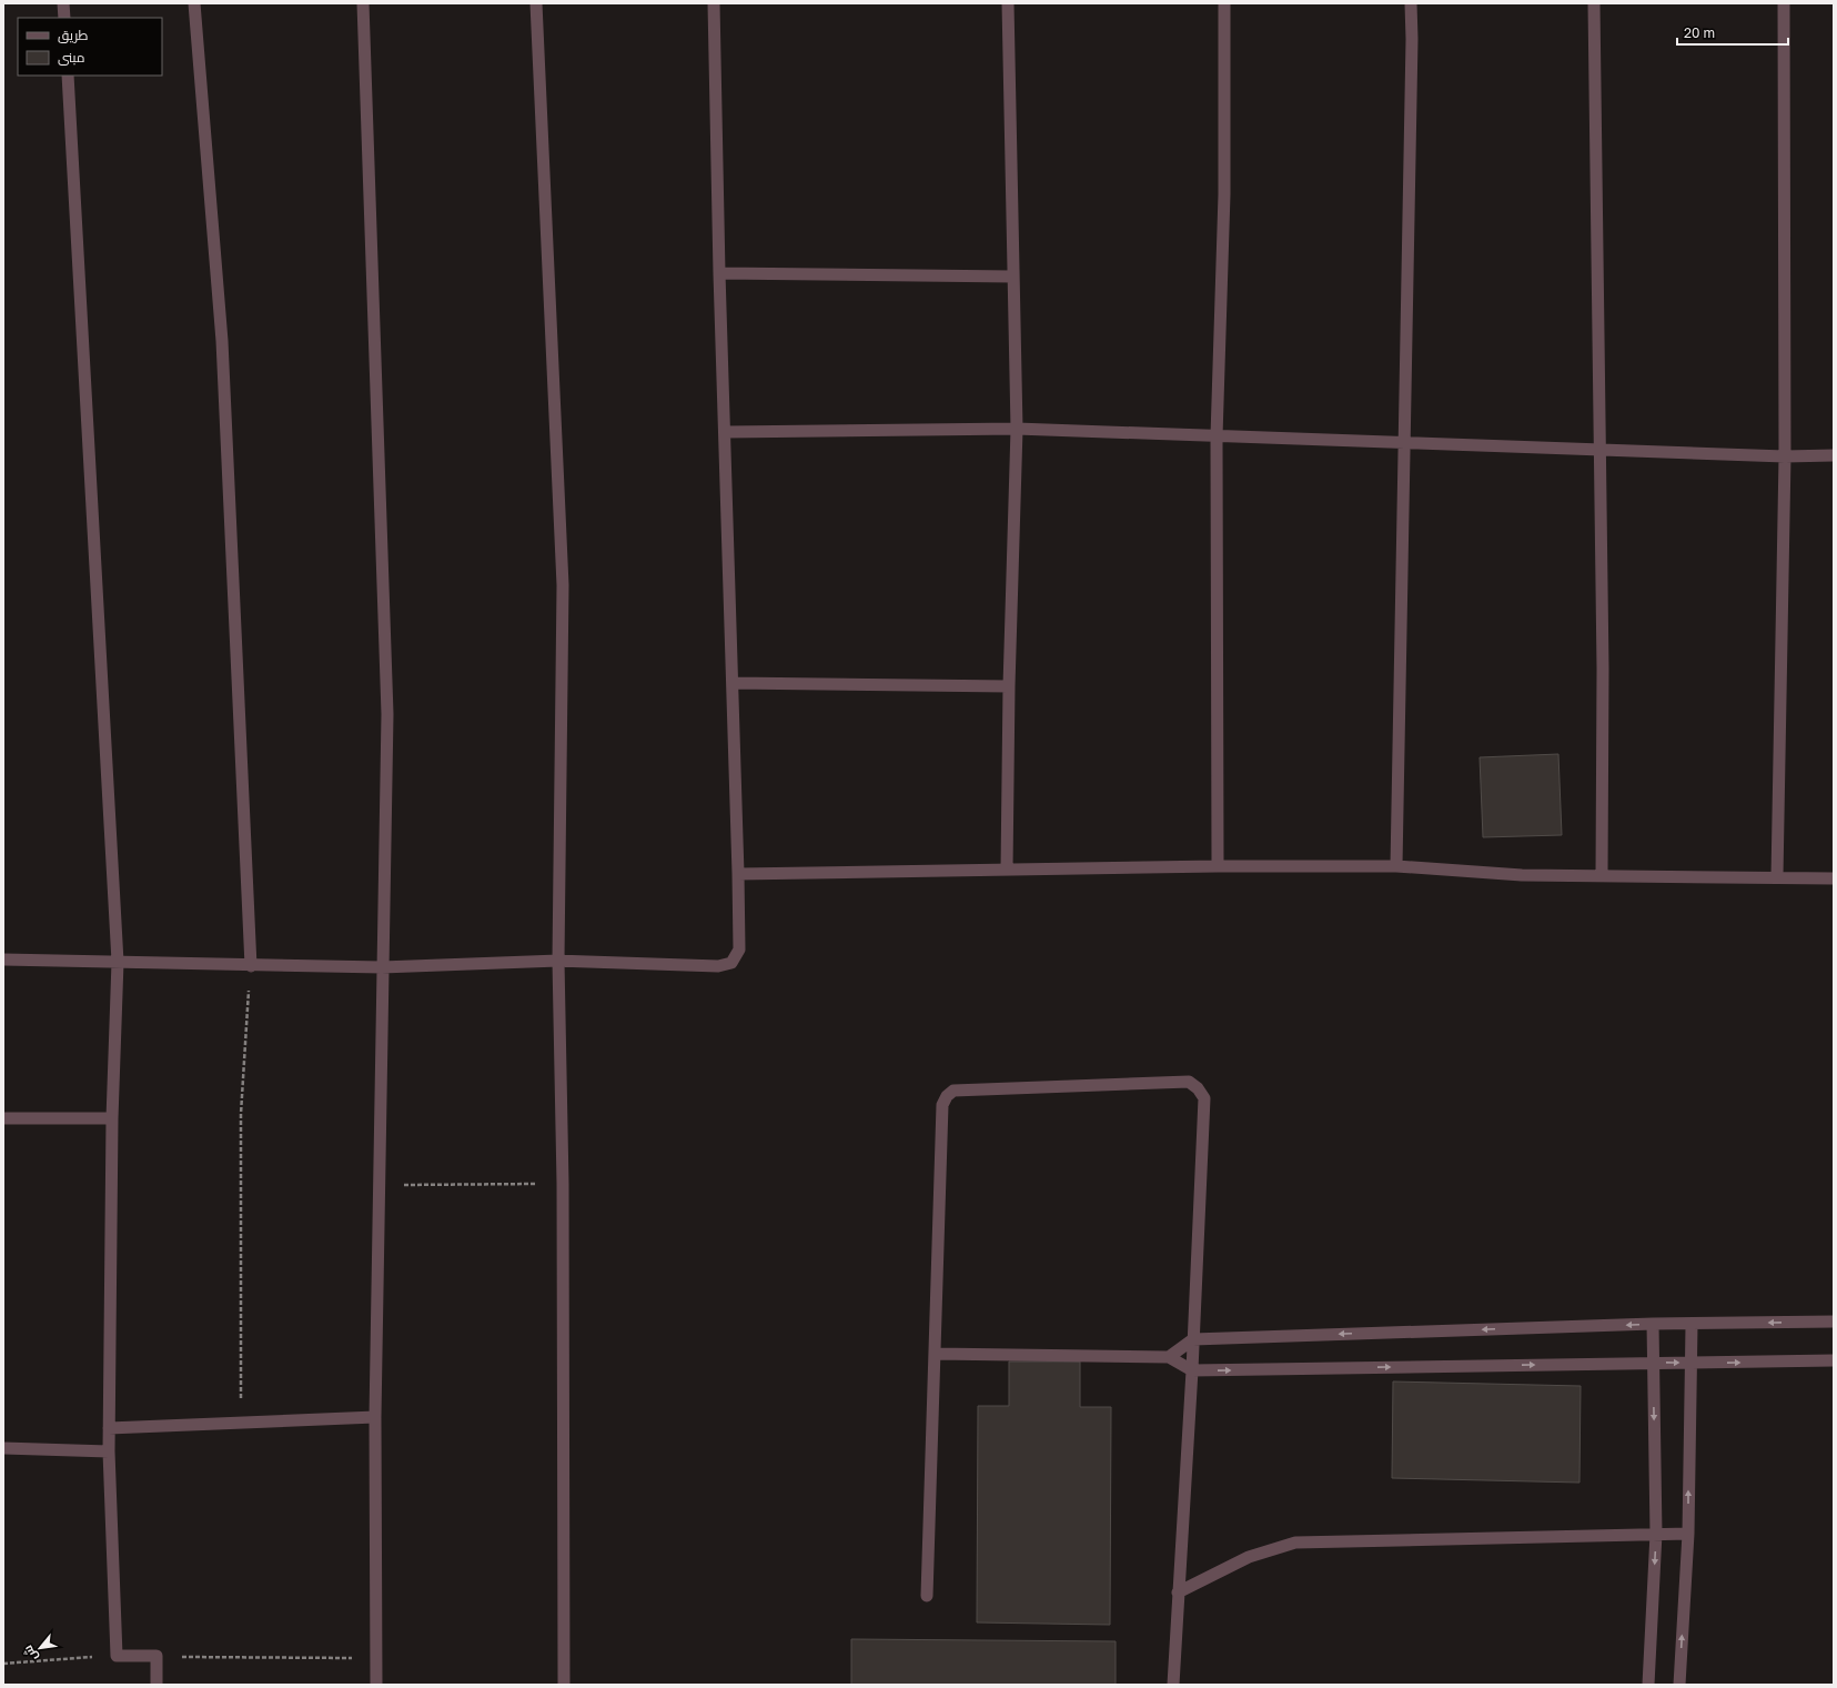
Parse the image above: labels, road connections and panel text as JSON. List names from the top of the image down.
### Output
{
  "legend": ["طريق", "مبنى"],
  "scale_bar": "20 m",
  "north": "bottom left"
}
